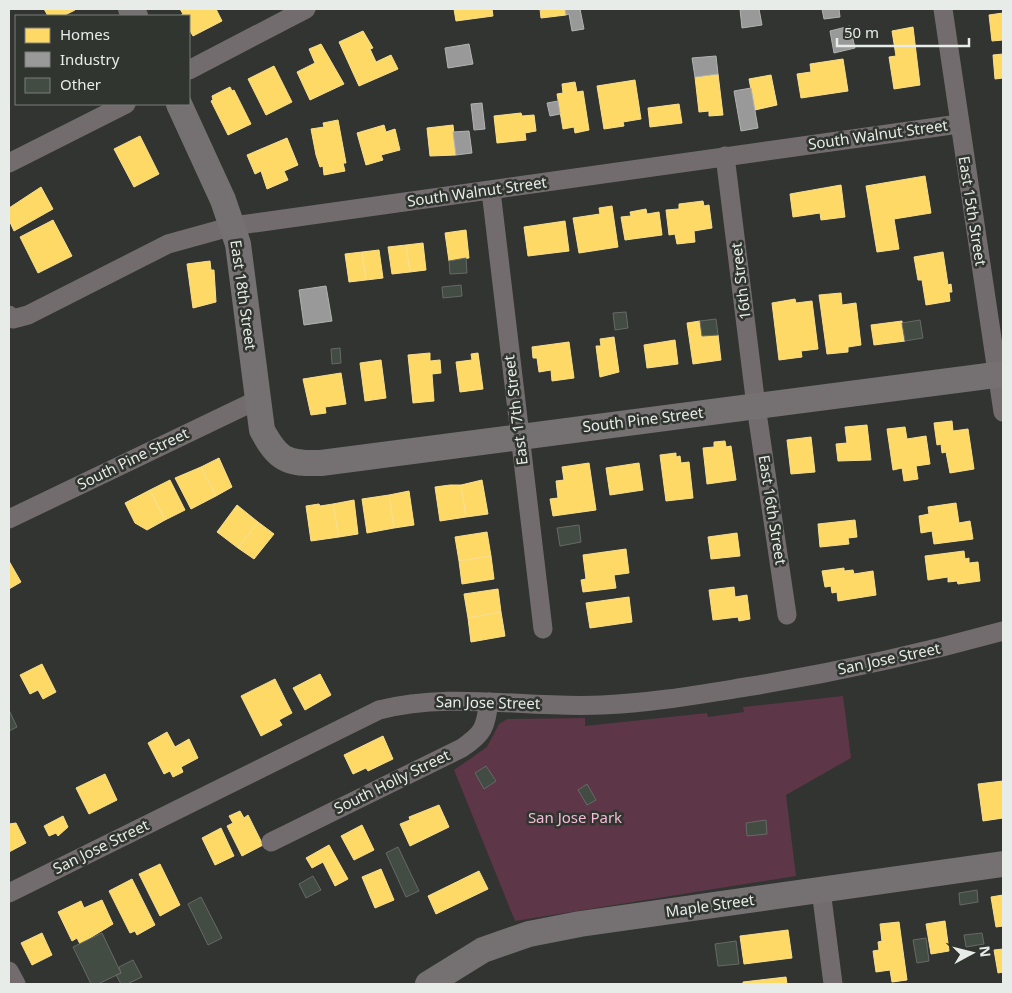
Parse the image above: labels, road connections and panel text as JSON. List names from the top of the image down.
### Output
{
  "streets": {
    "street": [
      "South Walnut Street",
      "East 15th Street",
      "16th Street",
      "East 18th Street",
      "East 17th Street",
      "South Pine Street",
      "East 16th Street",
      "San Jose Street",
      "South Holly Street",
      "Maple Street"
    ]
  },
  "crossings": [
    ["South Walnut Street", "East 15th Street"],
    ["South Walnut Street", "16th Street"],
    ["South Walnut Street", "East 18th Street"],
    ["South Walnut Street", "East 17th Street"],
    ["East 15th Street", "South Pine Street"],
    ["16th Street", "South Pine Street"],
    ["16th Street", "East 16th Street"],
    ["East 18th Street", "South Pine Street"],
    ["East 17th Street", "South Pine Street"],
    ["South Pine Street", "East 16th Street"],
    ["San Jose Street", "South Holly Street"]
  ],
  "parks": ["San Jose Park"],
  "legend": ["Homes", "Industry", "Other"],
  "scale_bar": "50 m",
  "north": "right"
}
